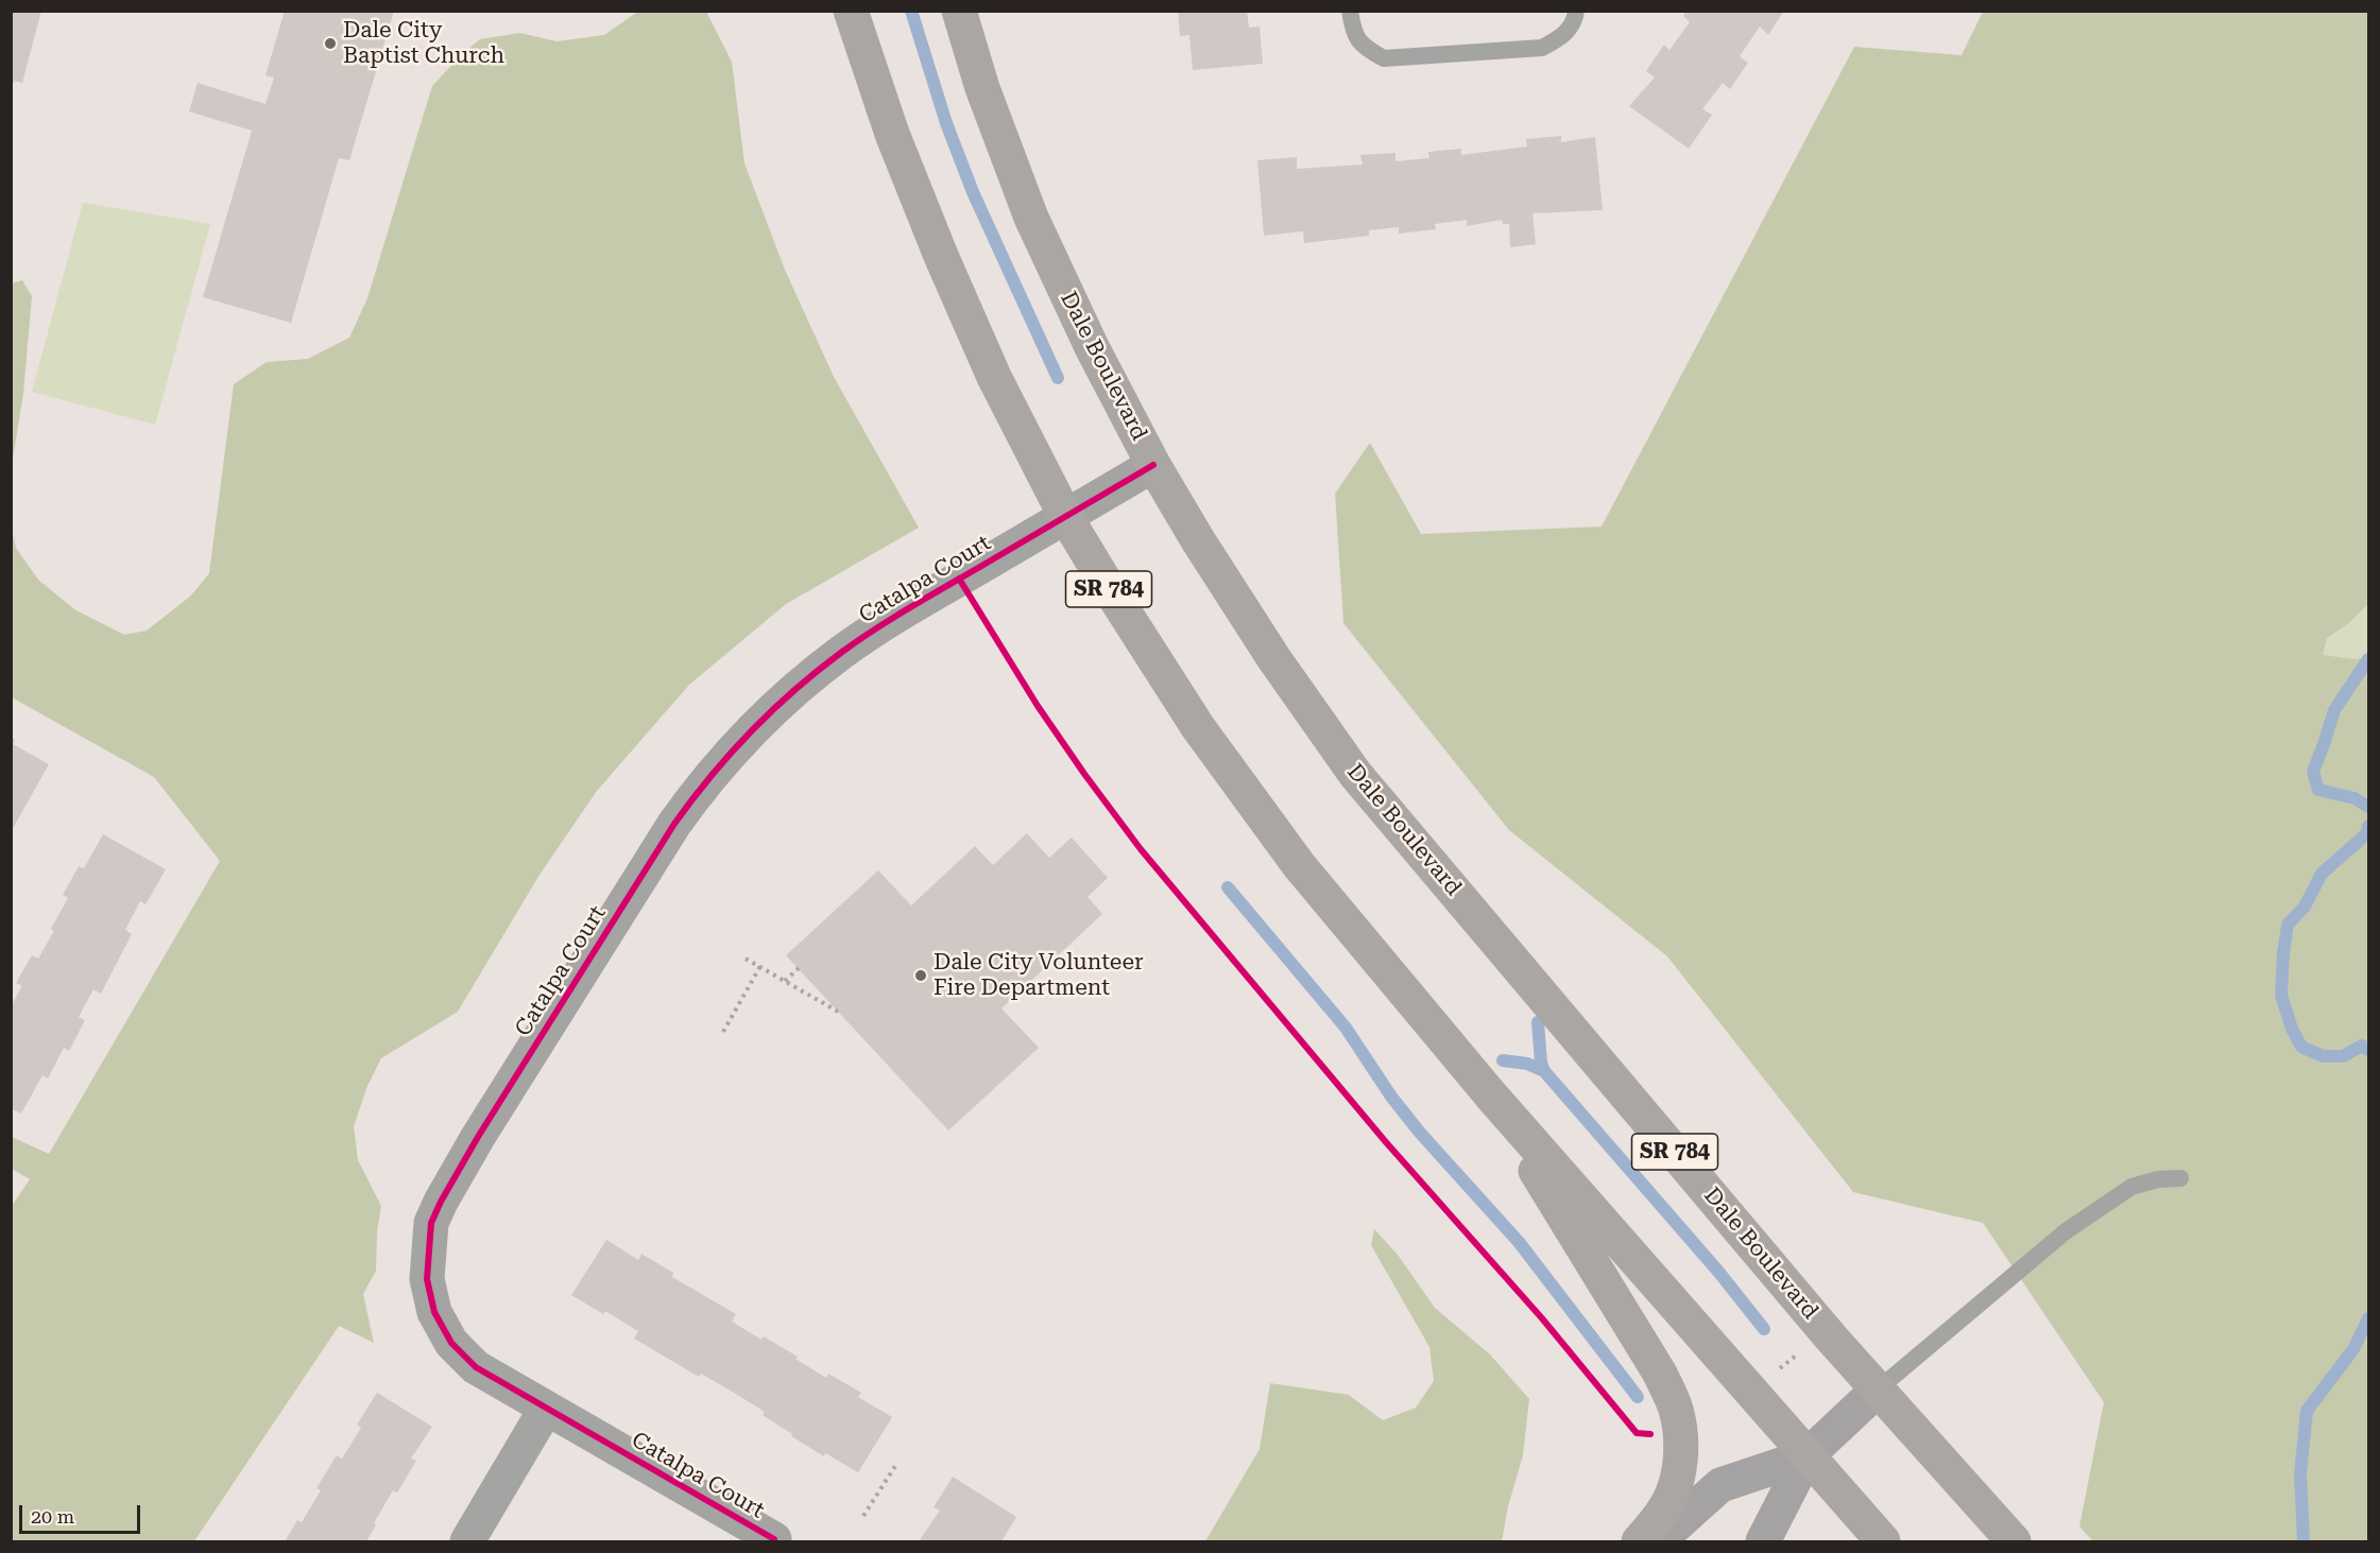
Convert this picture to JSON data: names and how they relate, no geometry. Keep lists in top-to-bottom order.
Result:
{
  "streets": {
    "main road": ["Dale Boulevard", "SR 784"],
    "street": ["Catalpa Court"]
  },
  "crossings": [
    ["Dale Boulevard", "Catalpa Court"],
    ["Catalpa Court", "SR 784"]
  ],
  "places": ["Dale City Baptist Church", "Dale City Volunteer Fire Department"],
  "scale_bar": "20 m"
}
